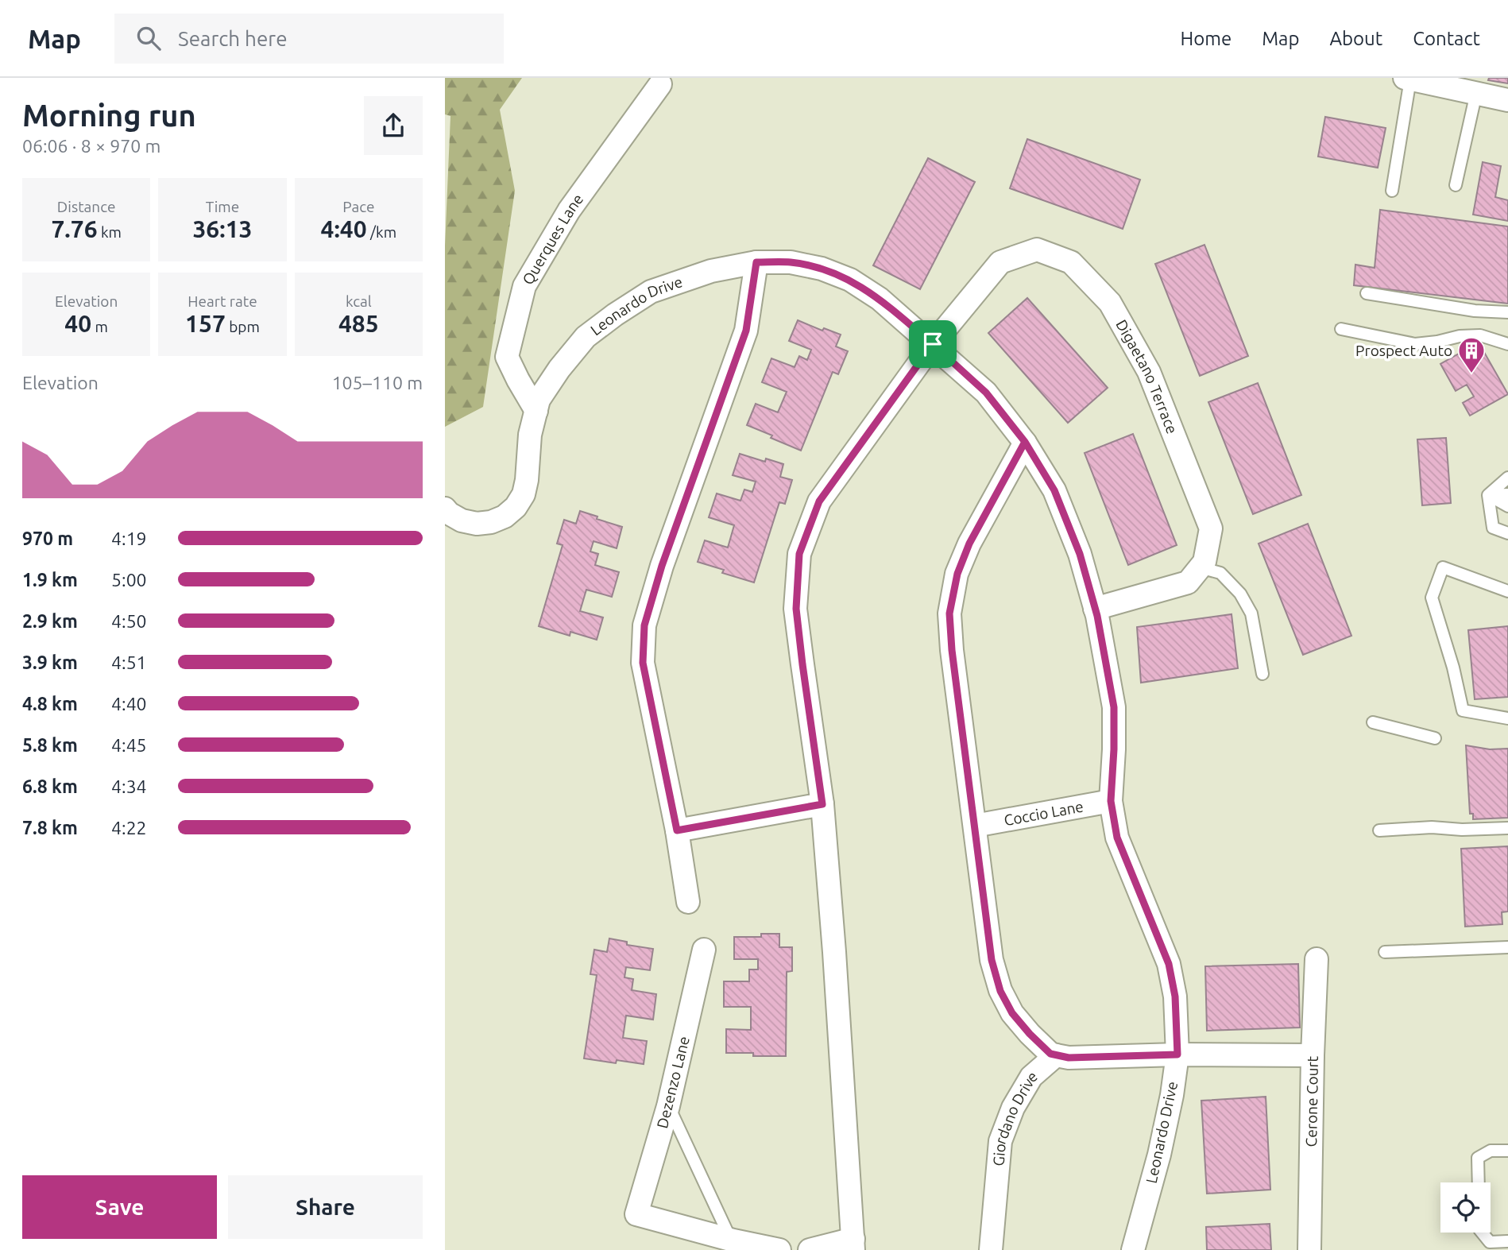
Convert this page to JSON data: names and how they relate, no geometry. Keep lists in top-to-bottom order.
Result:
{
  "streets": {
    "street": [
      "Querques Lane",
      "Leonardo Drive",
      "Digaetano Terrace",
      "Coccio Lane",
      "Dezenzo Lane",
      "Cerone Court",
      "Giordano Drive"
    ]
  },
  "crossings": [
    ["Querques Lane", "Leonardo Drive"],
    ["Leonardo Drive", "Digaetano Terrace"],
    ["Leonardo Drive", "Coccio Lane"],
    ["Leonardo Drive", "Cerone Court"]
  ],
  "places": {
    "building": ["Prospect Auto"]
  },
  "page": {
    "header": "Map",
    "search": "Search here",
    "nav": [
      "Home",
      "Map",
      "About",
      "Contact"
    ],
    "heading": ["Morning run", "06:06 · 8 × 970 m"],
    "stats": [
      ["Distance", "7.76 km"],
      ["Time", "36:13"],
      ["Pace", "4:40 /km"],
      ["Elevation", "40 m"],
      ["Heart rate", "157 bpm"],
      ["kcal", "485"]
    ],
    "chart": ["Elevation", "105–110 m"],
    "list": [
      {
        "name": "970 m",
        "note": "4:19"
      },
      {
        "name": "1.9 km",
        "note": "5:00"
      },
      {
        "name": "2.9 km",
        "note": "4:50"
      },
      {
        "name": "3.9 km",
        "note": "4:51"
      },
      {
        "name": "4.8 km",
        "note": "4:40"
      },
      {
        "name": "5.8 km",
        "note": "4:45"
      },
      {
        "name": "6.8 km",
        "note": "4:34"
      },
      {
        "name": "7.8 km",
        "note": "4:22"
      }
    ],
    "buttons": ["Save", "Share"]
  }
}
